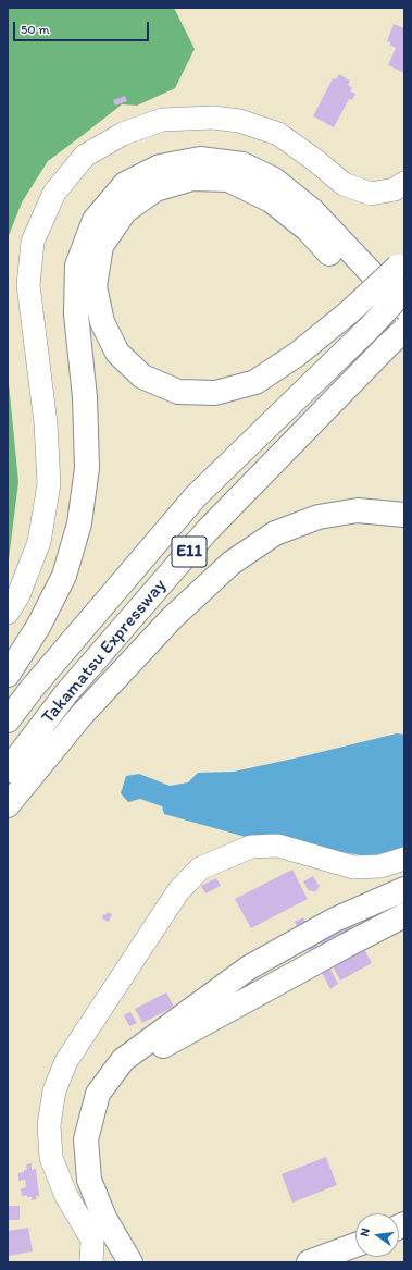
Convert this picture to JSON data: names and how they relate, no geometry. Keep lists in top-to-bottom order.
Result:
{
  "streets": {
    "main road": ["E11", "Takamatsu Expressway"]
  },
  "crossings": [
    ["E11", "Takamatsu Expressway"]
  ],
  "scale_bar": "50 m",
  "north": "left"
}
